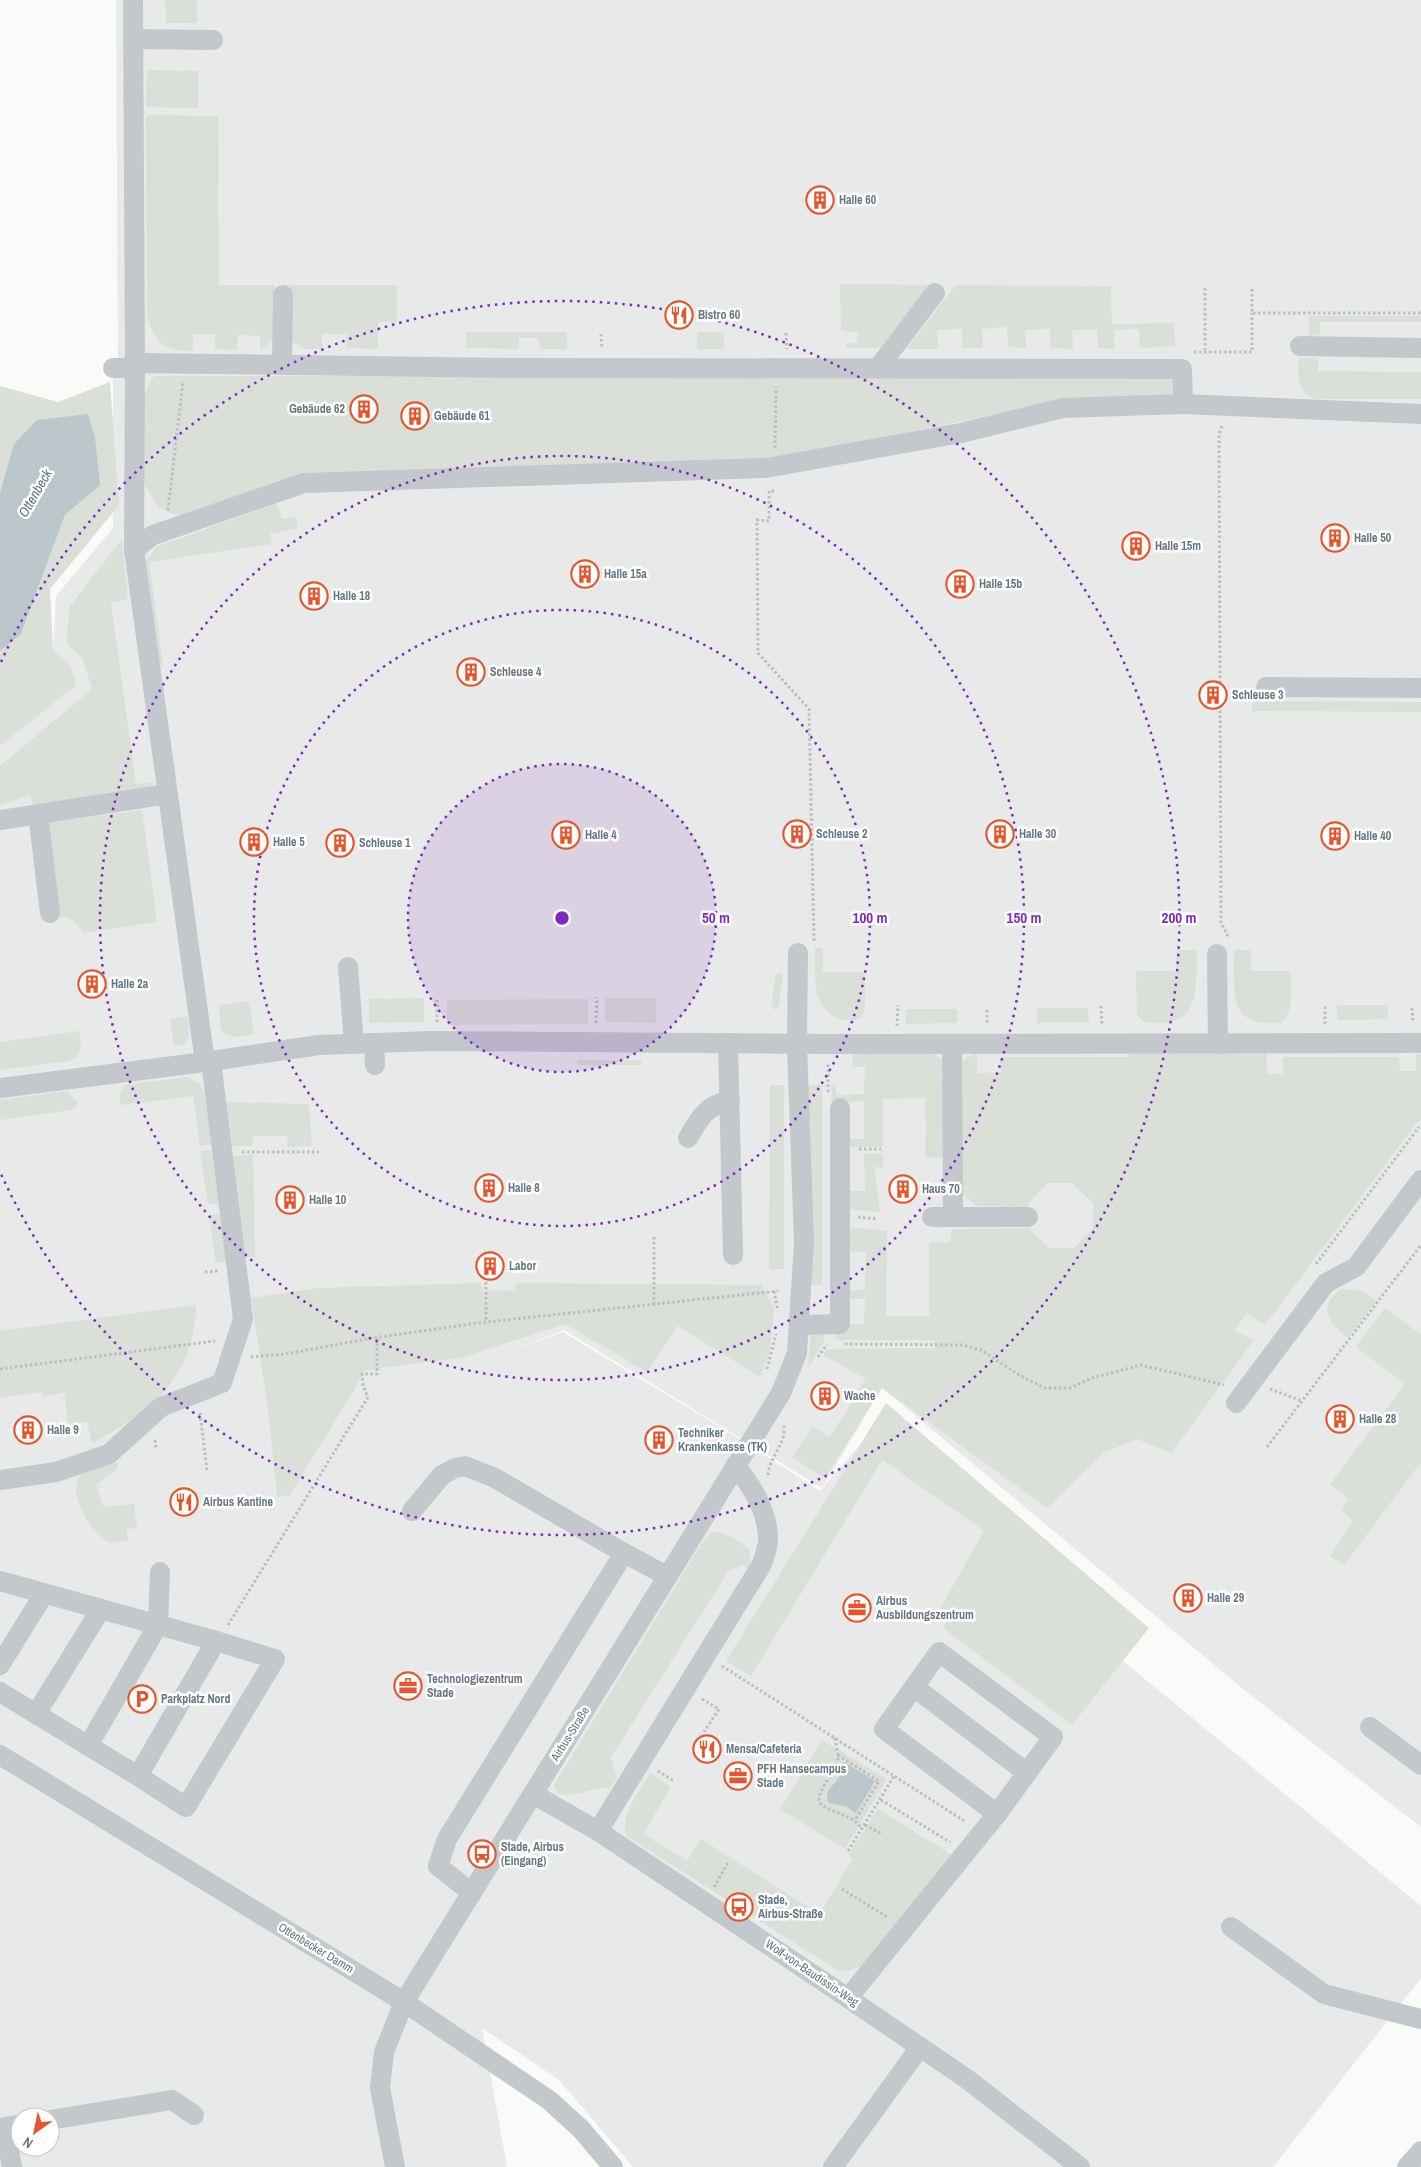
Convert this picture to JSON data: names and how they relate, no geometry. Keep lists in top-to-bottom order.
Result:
{
  "streets": {
    "street": ["Airbus-Straße", "Ottenbecker Damm", "Wolf-von-Baudissin-Weg"]
  },
  "crossings": [
    ["Airbus-Straße", "Ottenbecker Damm"],
    ["Airbus-Straße", "Wolf-von-Baudissin-Weg"]
  ],
  "water": ["Ottenbeck"],
  "places": {
    "building": [
      "Halle 60",
      "Gebäude 62",
      "Gebäude 61",
      "Halle 50",
      "Halle 15m",
      "Halle 15a",
      "Halle 15b",
      "Halle 18",
      "Schleuse 4",
      "Schleuse 3",
      "Schleuse 2",
      "Halle 30",
      "Halle 4",
      "Halle 40",
      "Halle 5",
      "Schleuse 1",
      "Halle 2a",
      "Halle 8",
      "Haus 70",
      "Halle 10",
      "Labor",
      "Wache",
      "Halle 28",
      "Halle 9",
      "Techniker Krankenkasse (TK)",
      "Halle 29"
    ],
    "restaurant": ["Bistro 60", "Airbus Kantine", "Mensa/Cafeteria"],
    "office": ["Airbus Ausbildungszentrum", "Technologiezentrum Stade", "PFH Hansecampus Stade"],
    "parking": ["Parkplatz Nord"],
    "bus stop": ["Stade, Airbus (Eingang)", "Stade, Airbus-Straße"]
  },
  "north": "bottom left",
  "rings": [
    "50 m",
    "100 m",
    "150 m",
    "200 m"
  ]
}
